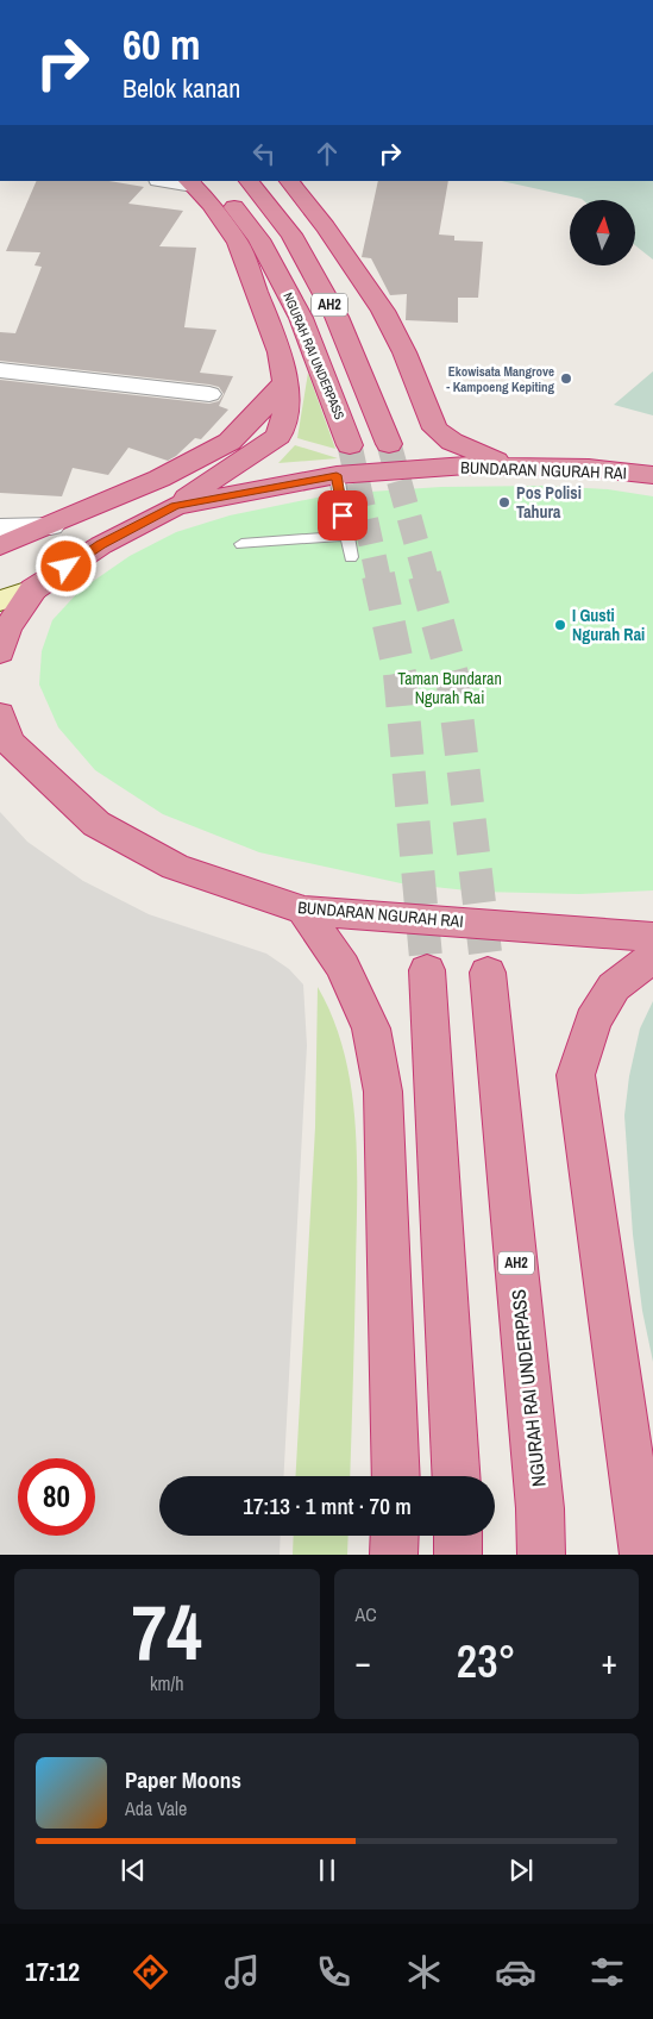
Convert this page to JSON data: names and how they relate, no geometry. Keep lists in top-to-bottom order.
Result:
{
  "streets": {
    "highway": ["AH2", "NGURAH RAI UNDERPASS", "BUNDARAN NGURAH RAI"]
  },
  "parks": ["Taman Bundaran Ngurah Rai"],
  "places": ["Ekowisata Mangrove - Kampoeng Kepiting", "Pos Polisi Tahura", "I Gusti Ngurah Rai"],
  "north": "top",
  "page": {
    "turn": ["60 m", "Belok kanan"],
    "limit": "80",
    "trip": "17:13 · 1 mnt · 70 m",
    "tile": [
      ["74", "km/h"],
      "AC"
    ],
    "heat": ["−", "23°", "+"],
    "song": ["Paper Moons", "Ada Vale"],
    "tabs": "17:12"
  }
}
